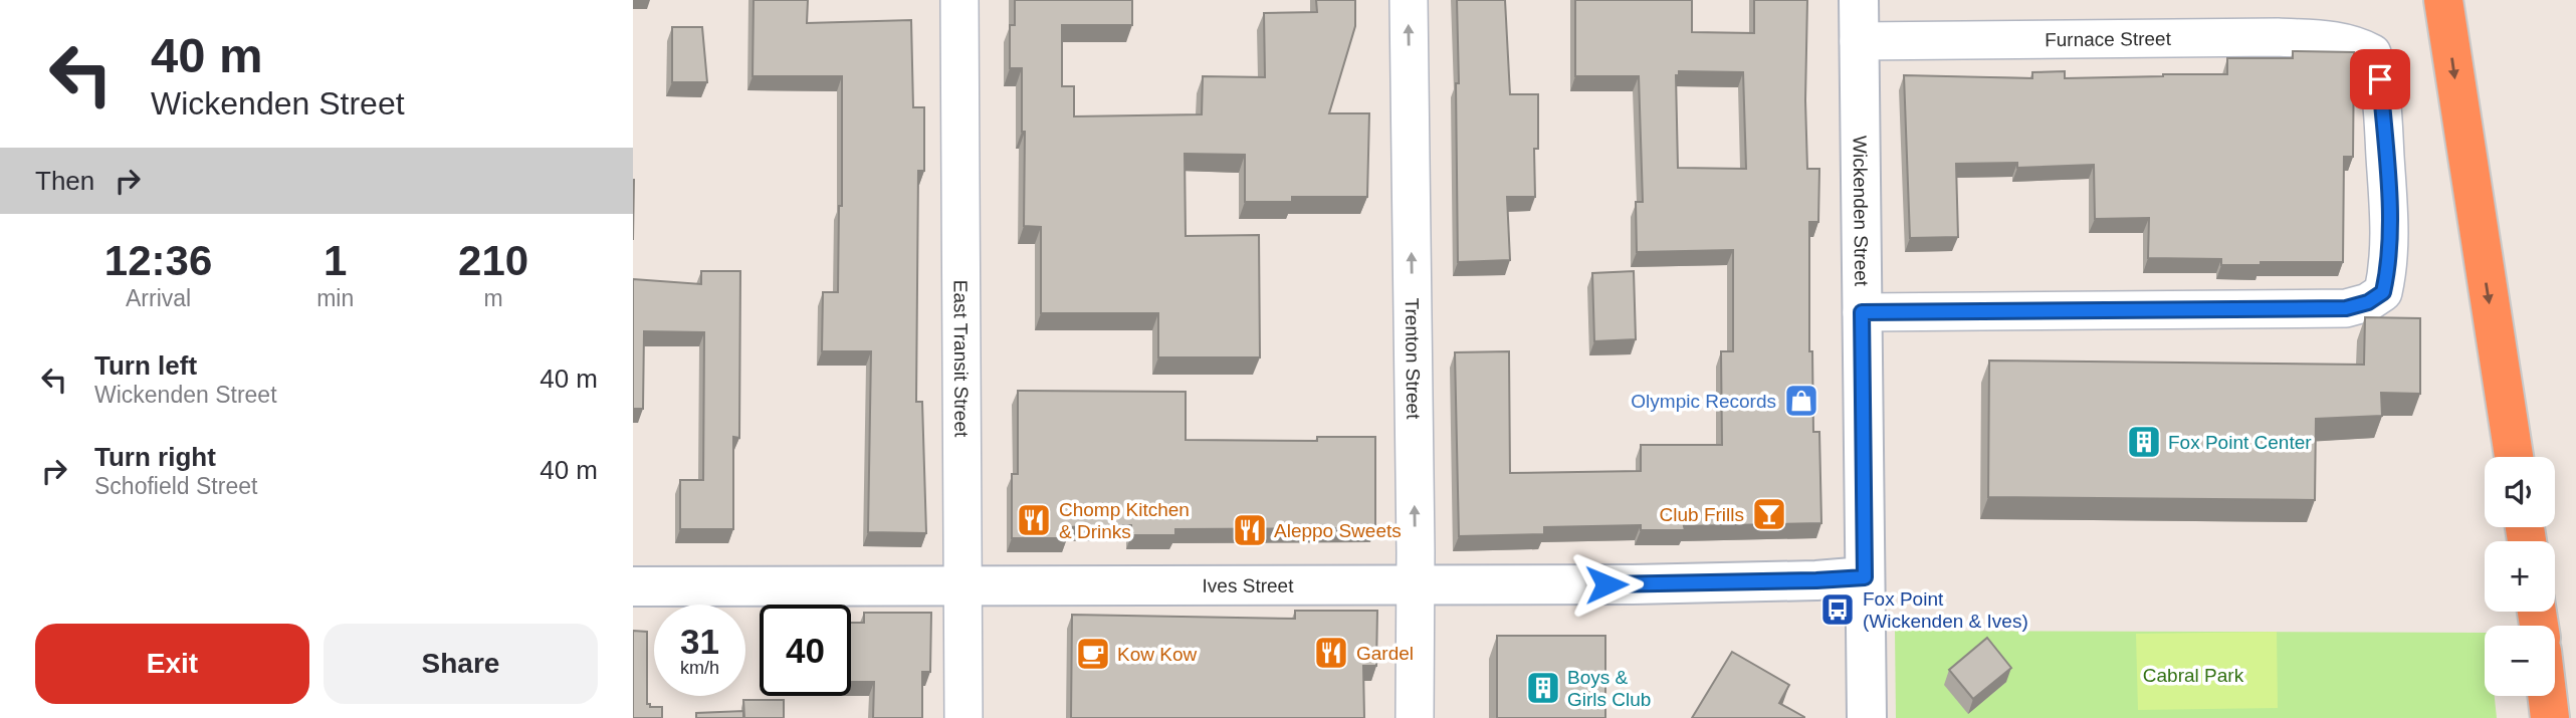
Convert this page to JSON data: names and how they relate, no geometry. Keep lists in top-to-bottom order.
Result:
{
  "streets": {
    "street": [
      "Furnace Street",
      "Wickenden Street",
      "East Transit Street",
      "Trenton Street",
      "Ives Street"
    ]
  },
  "crossings": [
    ["Furnace Street", "Wickenden Street"],
    ["Wickenden Street", "Ives Street"],
    ["East Transit Street", "Ives Street"],
    ["Trenton Street", "Ives Street"]
  ],
  "one_way": ["Trenton Street"],
  "parks": ["Cabral Park"],
  "places": {
    "shop": ["Olympic Records"],
    "building": ["Fox Point Center", "Boys & Girls Club"],
    "bar": ["Club Frills"],
    "restaurant": ["Chomp Kitchen & Drinks", "Aleppo Sweets", "Gardel"],
    "bus stop": ["Fox Point (Wickenden & Ives)"],
    "cafe": ["Kow Kow"]
  },
  "page": {
    "turn": ["40 m", "Wickenden Street"],
    "then": "Then",
    "eta": [
      "12:36",
      "Arrival",
      "1",
      "min",
      "210",
      "m"
    ],
    "list": [
      {
        "name": "Turn left",
        "note": "Wickenden Street",
        "value": "40 m"
      },
      {
        "name": "Turn right",
        "note": "Schofield Street",
        "value": "40 m"
      }
    ],
    "map_buttons": ["+", "−"],
    "speed": "31 km/h",
    "limit": "40",
    "buttons": ["Exit", "Share"]
  }
}
